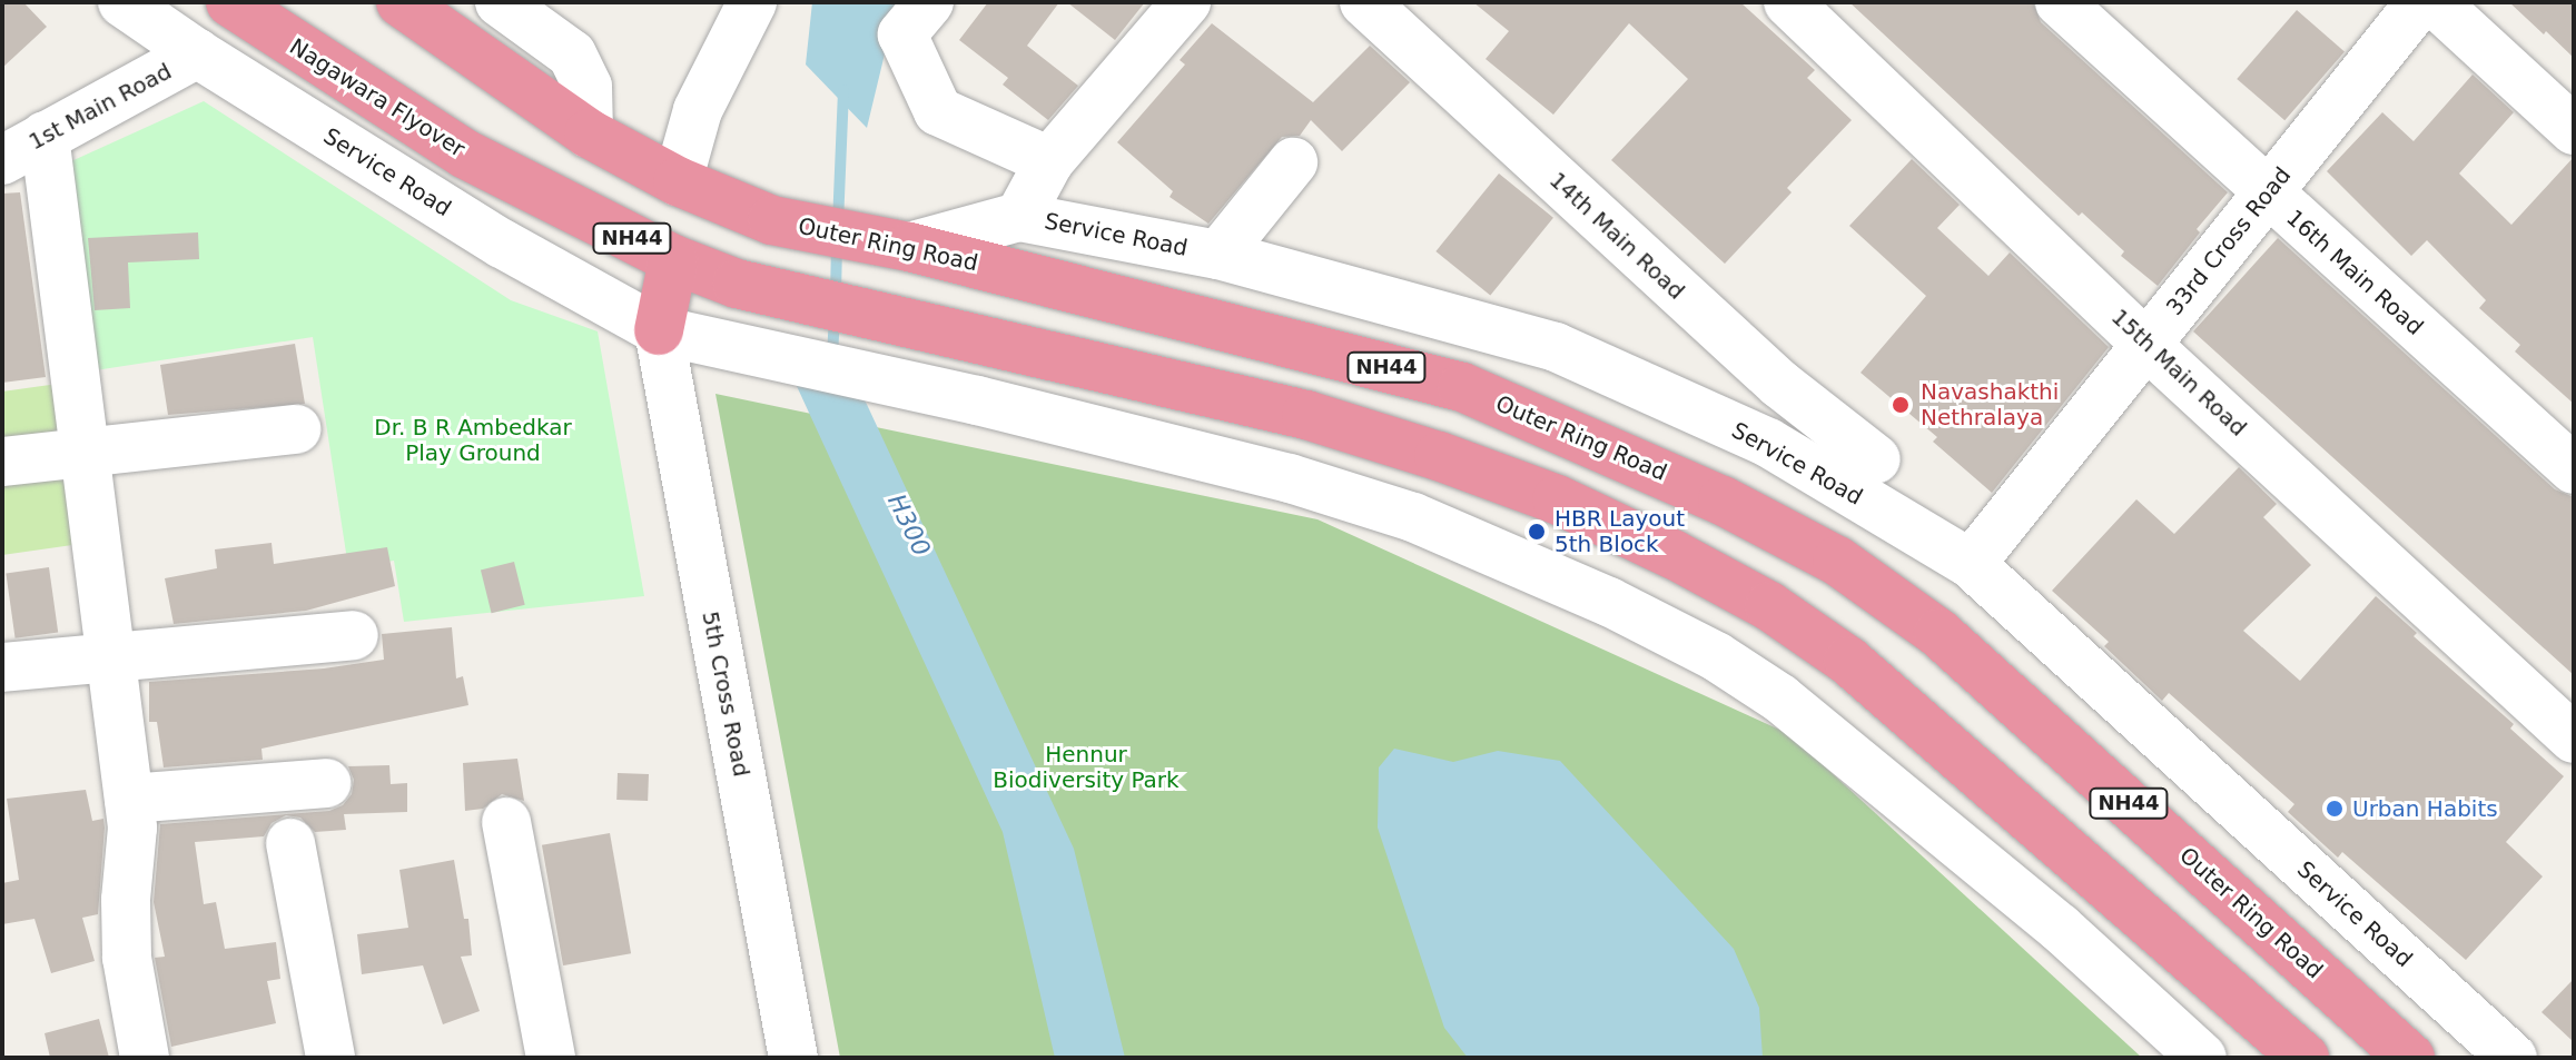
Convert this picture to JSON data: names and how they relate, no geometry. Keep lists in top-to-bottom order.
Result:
{
  "streets": {
    "highway": ["Nagawara Flyover", "NH44", "Outer Ring Road"],
    "street": [
      "1st Main Road",
      "Service Road",
      "14th Main Road",
      "33rd Cross Road",
      "16th Main Road",
      "15th Main Road",
      "5th Cross Road"
    ]
  },
  "crossings": [
    ["Nagawara Flyover", "NH44"],
    ["1st Main Road", "Service Road"],
    ["Service Road", "33rd Cross Road"],
    ["Service Road", "Outer Ring Road"],
    ["Service Road", "5th Cross Road"],
    ["NH44", "Outer Ring Road"],
    ["33rd Cross Road", "16th Main Road"],
    ["33rd Cross Road", "15th Main Road"]
  ],
  "water": ["H300"],
  "parks": ["Dr. B R Ambedkar Play Ground", "Hennur Biodiversity Park"],
  "places": ["Navashakthi Nethralaya", "HBR Layout 5th Block", "Urban Habits"]
}
